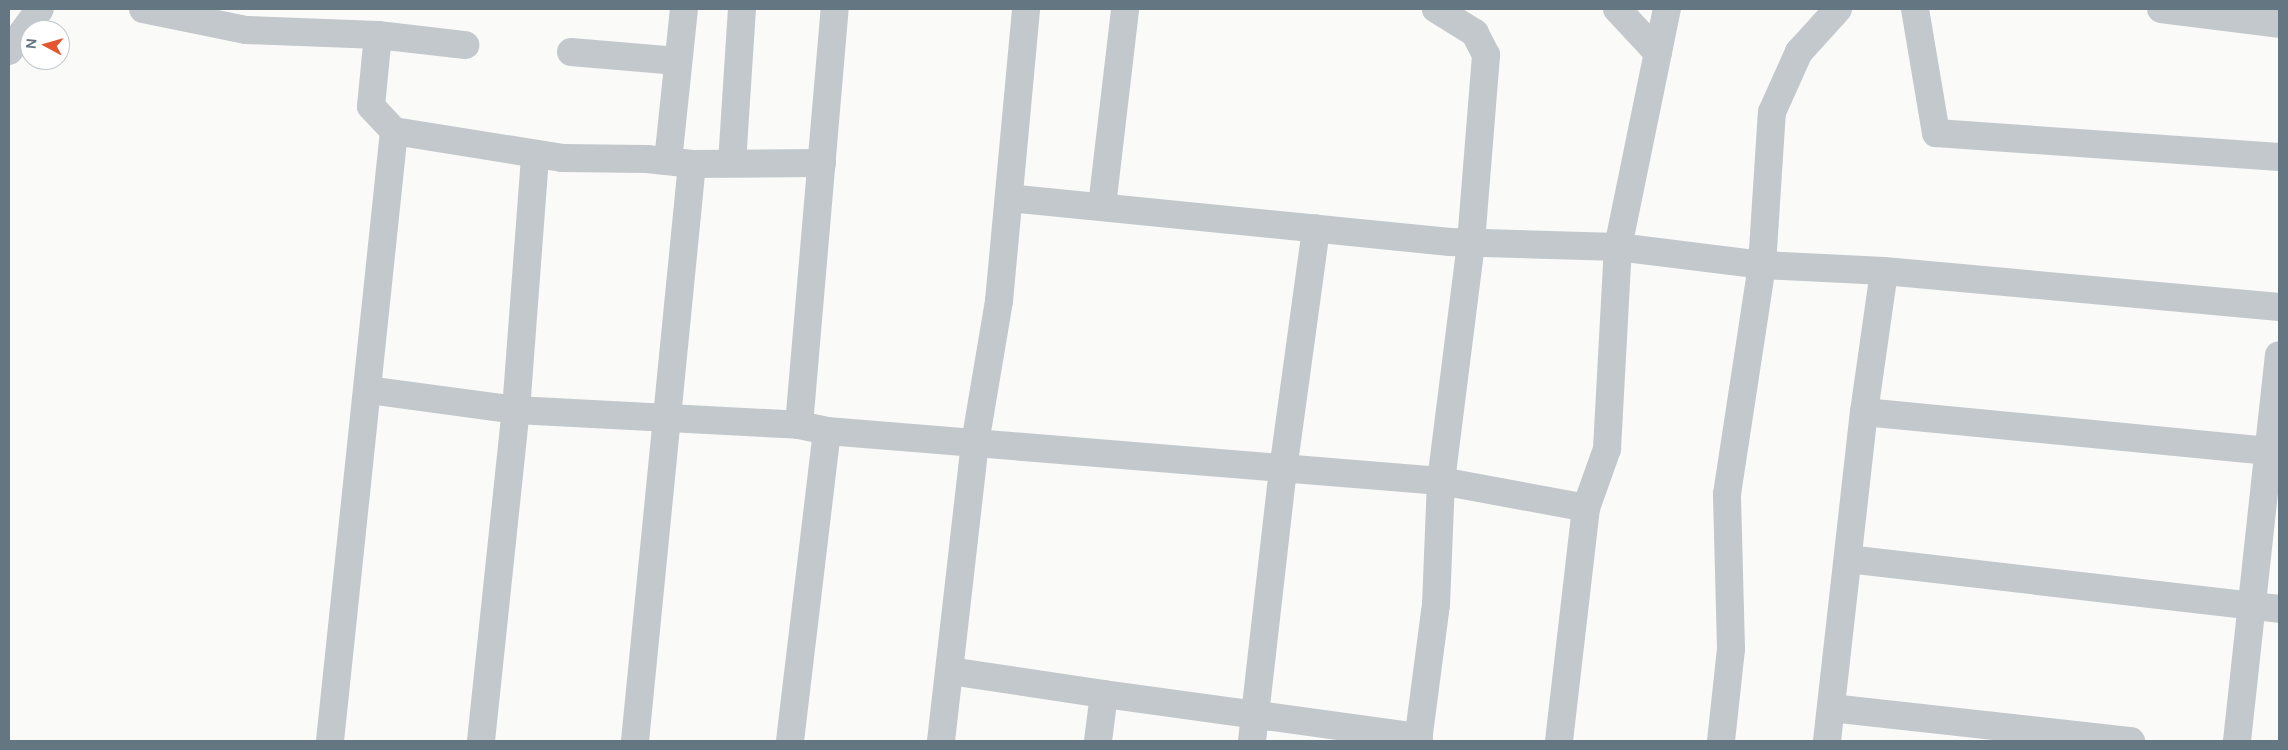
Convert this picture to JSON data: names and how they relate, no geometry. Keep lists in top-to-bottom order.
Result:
{
  "north": "left"
}
